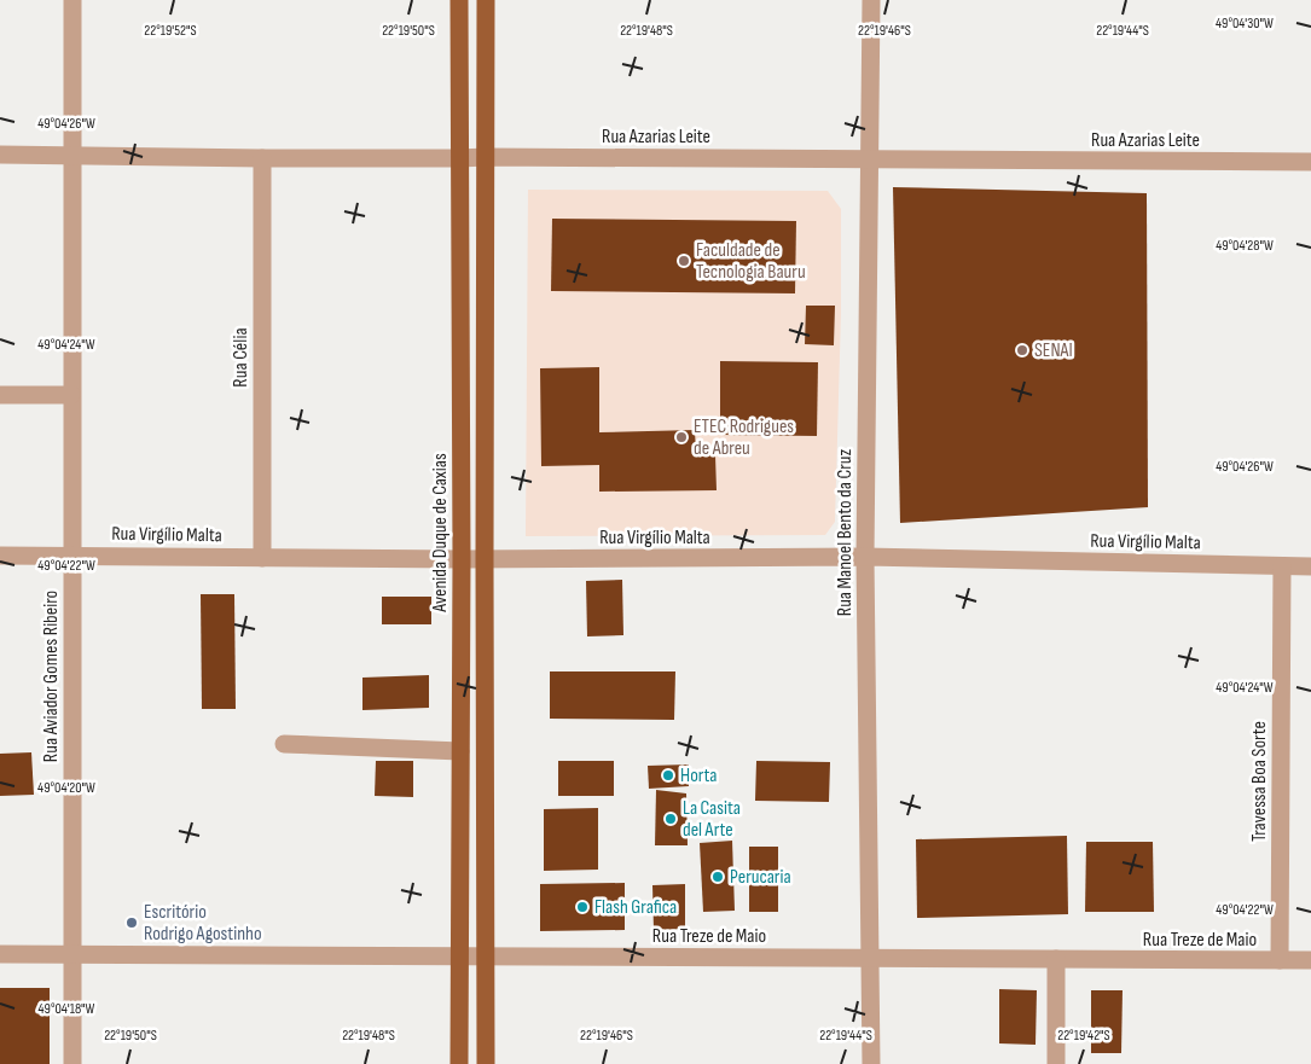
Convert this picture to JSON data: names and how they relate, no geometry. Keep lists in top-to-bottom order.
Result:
{
  "streets": {
    "main road": ["Avenida Duque de Caxias"],
    "street": [
      "Rua Azarias Leite",
      "Rua Célia",
      "Rua Manoel Bento da Cruz",
      "Rua Virgílio Malta",
      "Rua Aviador Gomes Ribeiro",
      "Travessa Boa Sorte",
      "Rua Treze de Maio"
    ]
  },
  "crossings": [
    ["Rua Azarias Leite", "Rua Célia"],
    ["Rua Azarias Leite", "Avenida Duque de Caxias"],
    ["Rua Azarias Leite", "Rua Manoel Bento da Cruz"],
    ["Rua Azarias Leite", "Rua Aviador Gomes Ribeiro"],
    ["Rua Célia", "Rua Virgílio Malta"],
    ["Avenida Duque de Caxias", "Rua Virgílio Malta"],
    ["Avenida Duque de Caxias", "Rua Treze de Maio"],
    ["Rua Manoel Bento da Cruz", "Rua Virgílio Malta"],
    ["Rua Manoel Bento da Cruz", "Rua Treze de Maio"],
    ["Rua Virgílio Malta", "Rua Aviador Gomes Ribeiro"],
    ["Rua Virgílio Malta", "Travessa Boa Sorte"],
    ["Rua Aviador Gomes Ribeiro", "Rua Treze de Maio"],
    ["Travessa Boa Sorte", "Rua Treze de Maio"]
  ],
  "places": [
    "Faculdade de Tecnologia Bauru",
    "SENAI",
    "ETEC Rodrigues de Abreu",
    "Horta",
    "La Casita del Arte",
    "Perucaria",
    "Flash Grafica",
    "Escritório Rodrigo Agostinho"
  ],
  "coordinates": [
    "49°04'30\"W",
    "22°19'52\"S",
    "22°19'50\"S",
    "22°19'48\"S",
    "22°19'46\"S",
    "22°19'44\"S",
    "49°04'26\"W",
    "49°04'28\"W",
    "49°04'24\"W",
    "49°04'22\"W",
    "49°04'20\"W",
    "49°04'18\"W",
    "22°19'42\"S"
  ]
}
